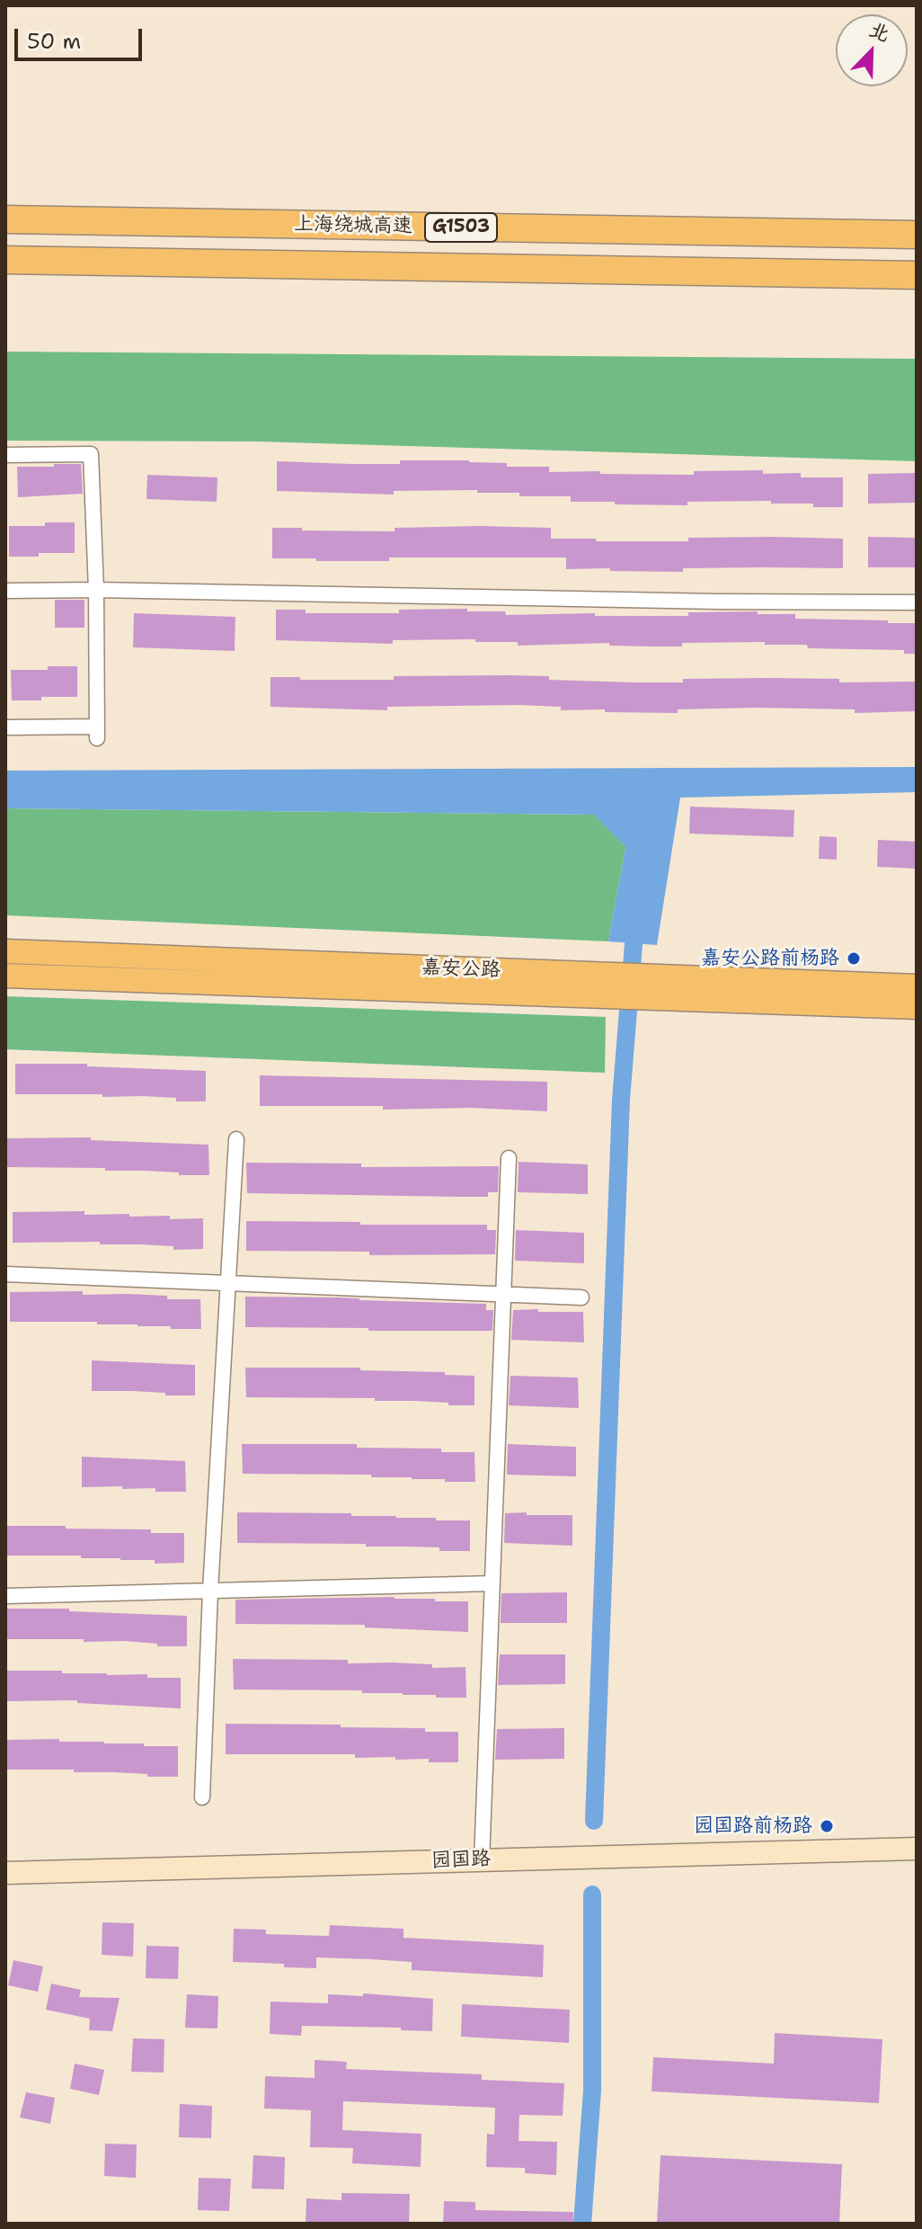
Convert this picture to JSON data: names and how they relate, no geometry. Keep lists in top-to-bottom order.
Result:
{
  "streets": {
    "highway": ["上海绕城高速", "G1503"],
    "main road": ["嘉安公路"],
    "street": ["园国路"]
  },
  "places": ["嘉安公路前杨路", "园国路前杨路"],
  "scale_bar": "50 m",
  "north": "top right"
}
